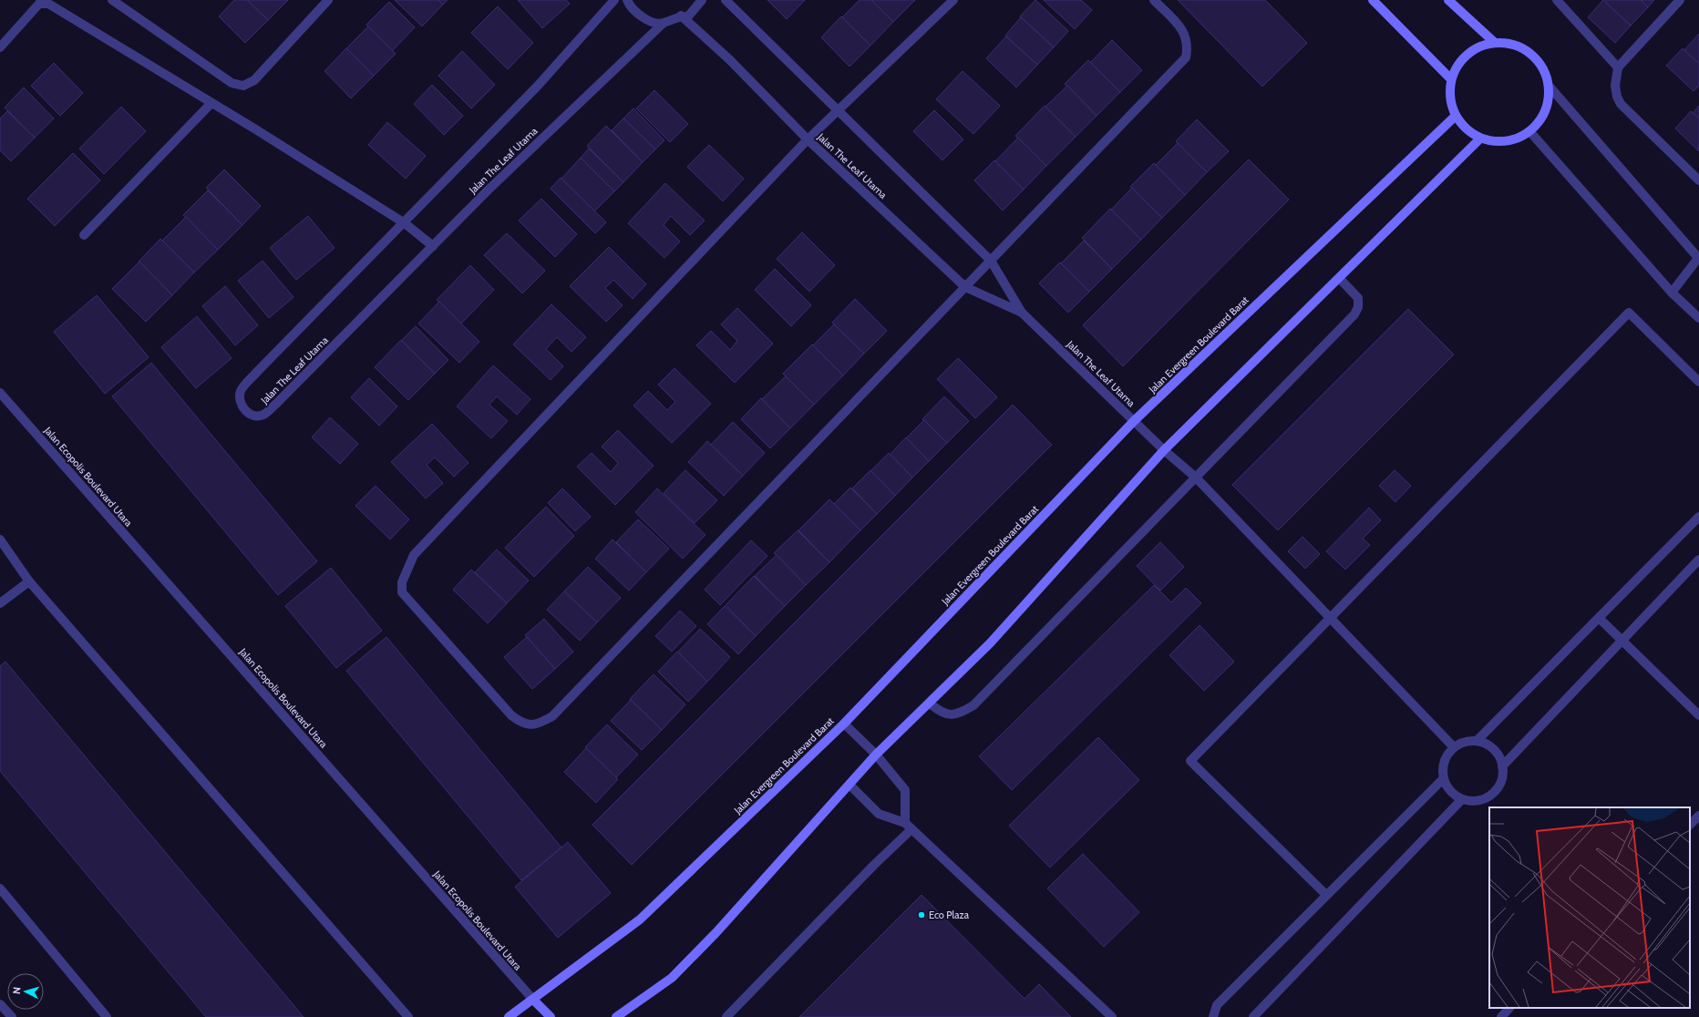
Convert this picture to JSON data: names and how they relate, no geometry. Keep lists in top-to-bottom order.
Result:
{
  "streets": {
    "street": ["Jalan The Leaf Utama", "Jalan Evergreen Boulevard Barat", "Jalan Ecopolis Boulevard Utara"]
  },
  "crossings": [
    ["Jalan The Leaf Utama", "Jalan Evergreen Boulevard Barat"],
    ["Jalan Evergreen Boulevard Barat", "Jalan Ecopolis Boulevard Utara"]
  ],
  "places": ["Eco Plaza"],
  "north": "left"
}
